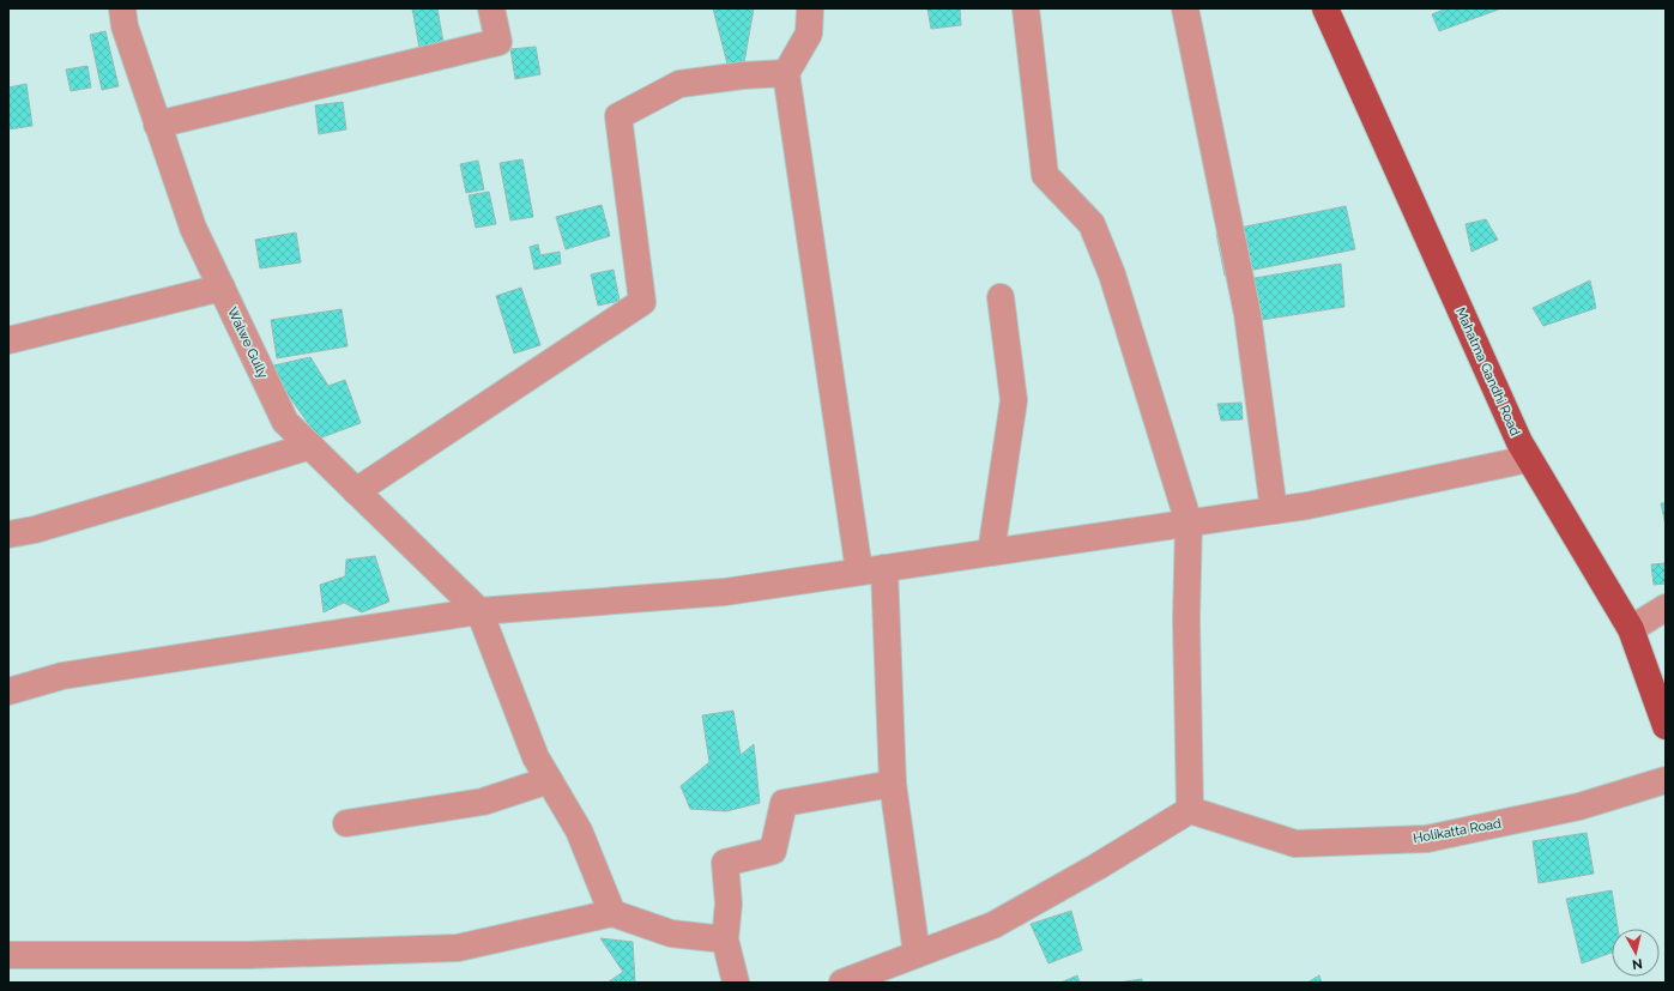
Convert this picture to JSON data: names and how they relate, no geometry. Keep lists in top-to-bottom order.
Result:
{
  "streets": {
    "main road": ["Mahatma Gandhi Road"],
    "street": ["Walwe Gully", "Holikatta Road"]
  },
  "north": "bottom"
}
